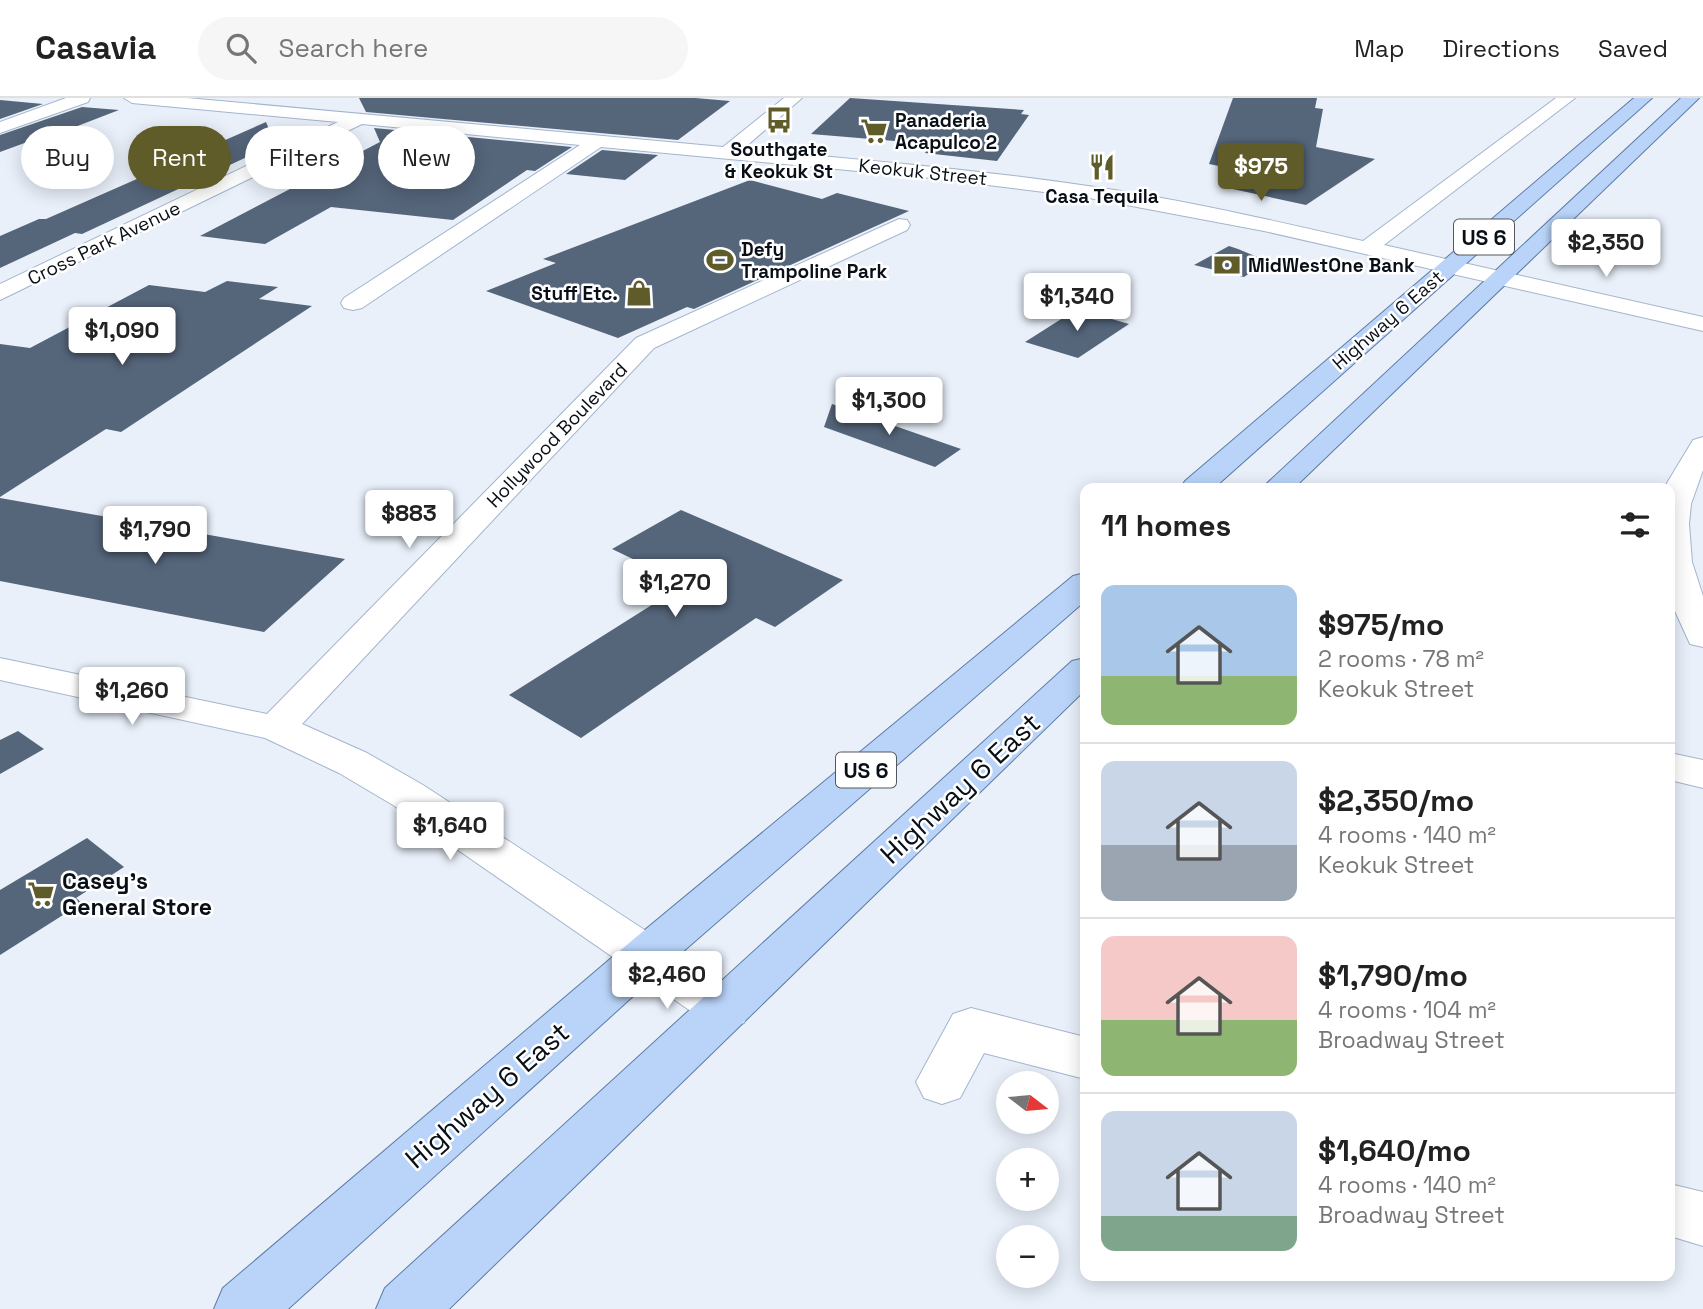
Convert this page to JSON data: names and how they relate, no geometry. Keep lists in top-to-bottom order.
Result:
{
  "streets": {
    "main road": ["US 6", "Highway 6 East"],
    "street": ["Keokuk Street", "Cross Park Avenue", "Hollywood Boulevard"]
  },
  "crossings": [
    ["Keokuk Street", "Cross Park Avenue"],
    ["Keokuk Street", "Highway 6 East"]
  ],
  "places": {
    "bus stop": ["Southgate & Keokuk St"],
    "supermarket": ["Panaderia Acapulco 2", "Casey's General Store"],
    "restaurant": ["Casa Tequila"],
    "sports": ["Defy Trampoline Park"],
    "bank": ["MidWestOne Bank"],
    "shop": ["Stuff Etc."]
  },
  "north": "right",
  "page": {
    "header": "Casavia",
    "search": "Search here",
    "nav": ["Map", "Directions", "Saved"],
    "chip": [
      "Buy",
      "Rent",
      "Filters",
      "New"
    ],
    "price": [
      "$975",
      "$2,350",
      "$1,340",
      "$1,090",
      "$1,300",
      "$883",
      "$1,790",
      "$1,270",
      "$1,260",
      "$1,640",
      "$2,460"
    ],
    "heading": "11 homes",
    "list": [
      {
        "name": "$975/mo",
        "note": "2 rooms · 78 m² · Keokuk Street"
      },
      {
        "name": "$2,350/mo",
        "note": "4 rooms · 140 m² · Keokuk Street"
      },
      {
        "name": "$1,790/mo",
        "note": "4 rooms · 104 m² · Broadway Street"
      },
      {
        "name": "$1,640/mo",
        "note": "4 rooms · 140 m² · Broadway Street"
      }
    ],
    "map_buttons": ["+", "−"]
  }
}
